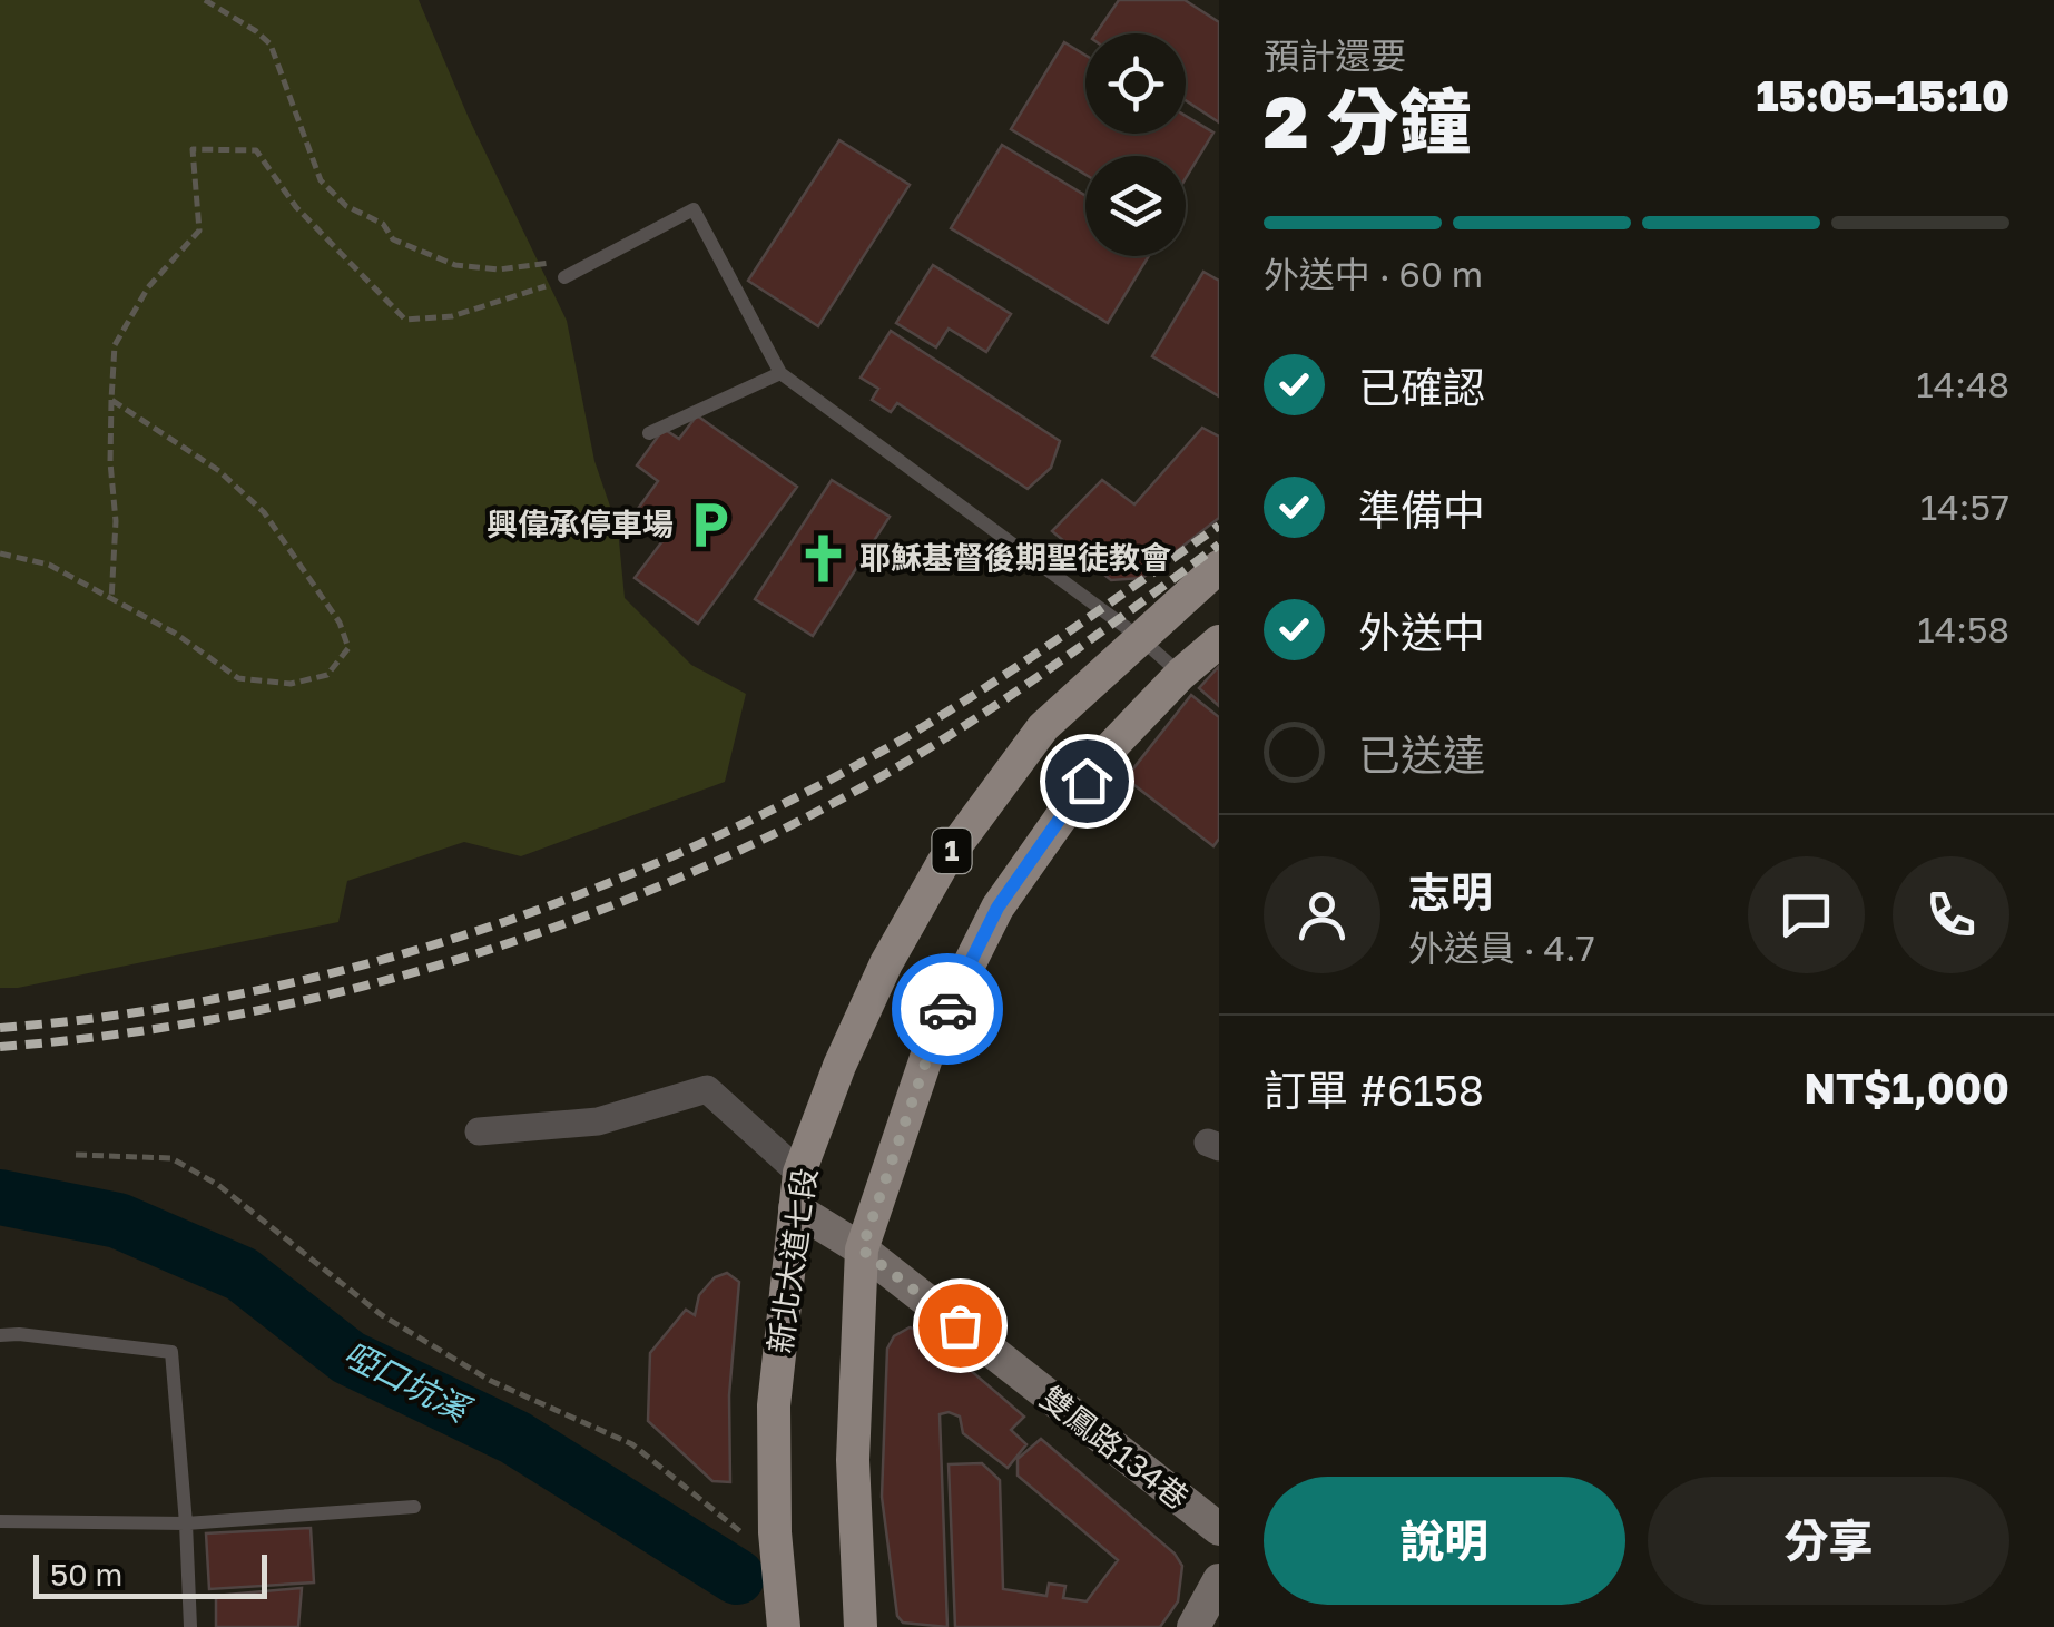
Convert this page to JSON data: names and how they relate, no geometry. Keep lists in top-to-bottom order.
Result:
{
  "streets": {
    "main road": ["1", "新北大道七段"],
    "street": ["雙鳳路134巷"]
  },
  "crossings": [
    ["1", "雙鳳路134巷"],
    ["新北大道七段", "雙鳳路134巷"]
  ],
  "water": ["啞口坑溪"],
  "places": {
    "parking": ["興偉承停車場"],
    "church": ["耶穌基督後期聖徒教會"]
  },
  "scale_bar": "50 m",
  "page": {
    "heading": ["2 分鐘", "預計還要", "15:05–15:10"],
    "panel": [
      "志明",
      "外送員 · 4.7",
      "訂單 #6158",
      "NT$1,000"
    ],
    "bar": "外送中 · 60 m",
    "list": [
      ["已確認", "14:48"],
      ["準備中", "14:57"],
      ["外送中", "14:58"],
      "已送達"
    ],
    "buttons": ["說明", "分享"],
    "scale": "50 m"
  }
}
